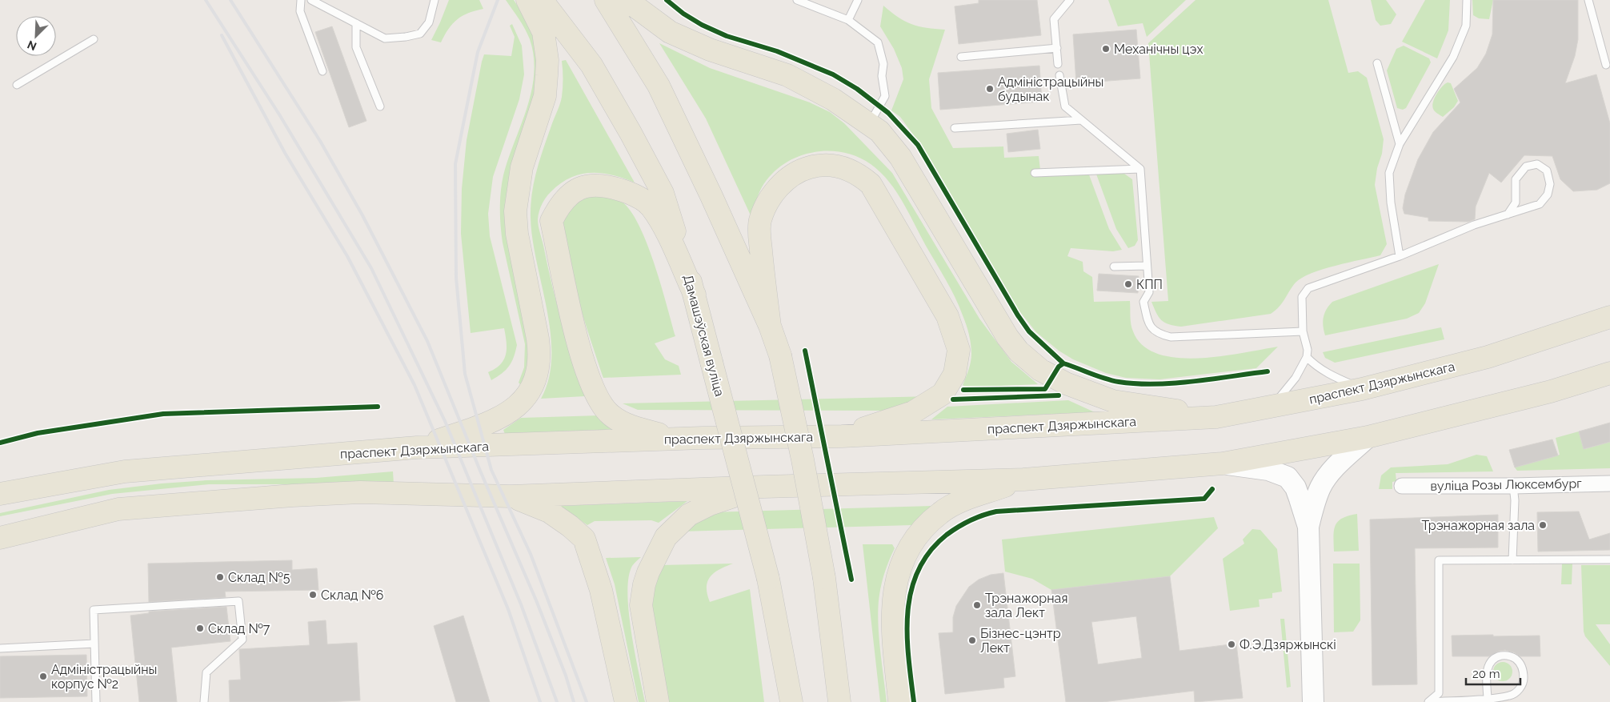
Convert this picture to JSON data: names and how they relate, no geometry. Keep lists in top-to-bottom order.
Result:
{
  "streets": {
    "main road": ["Дамашэўская вуліца", "праспект Дзяржынскага"],
    "street": ["вуліца Розы Люксембург"]
  },
  "places": [
    "Механічны цэх",
    "Адміністрацыйны будынак",
    "КПП",
    "Трэнажорная зала",
    "Склад №5",
    "Склад №6",
    "Трэнажорная зала Лект",
    "Склад №7",
    "Бізнес-цэнтр Лект",
    "Ф.Э.Дзяржынскі",
    "Адміністрацыйны корпус №2"
  ],
  "scale_bar": "20 m",
  "north": "bottom left"
}
